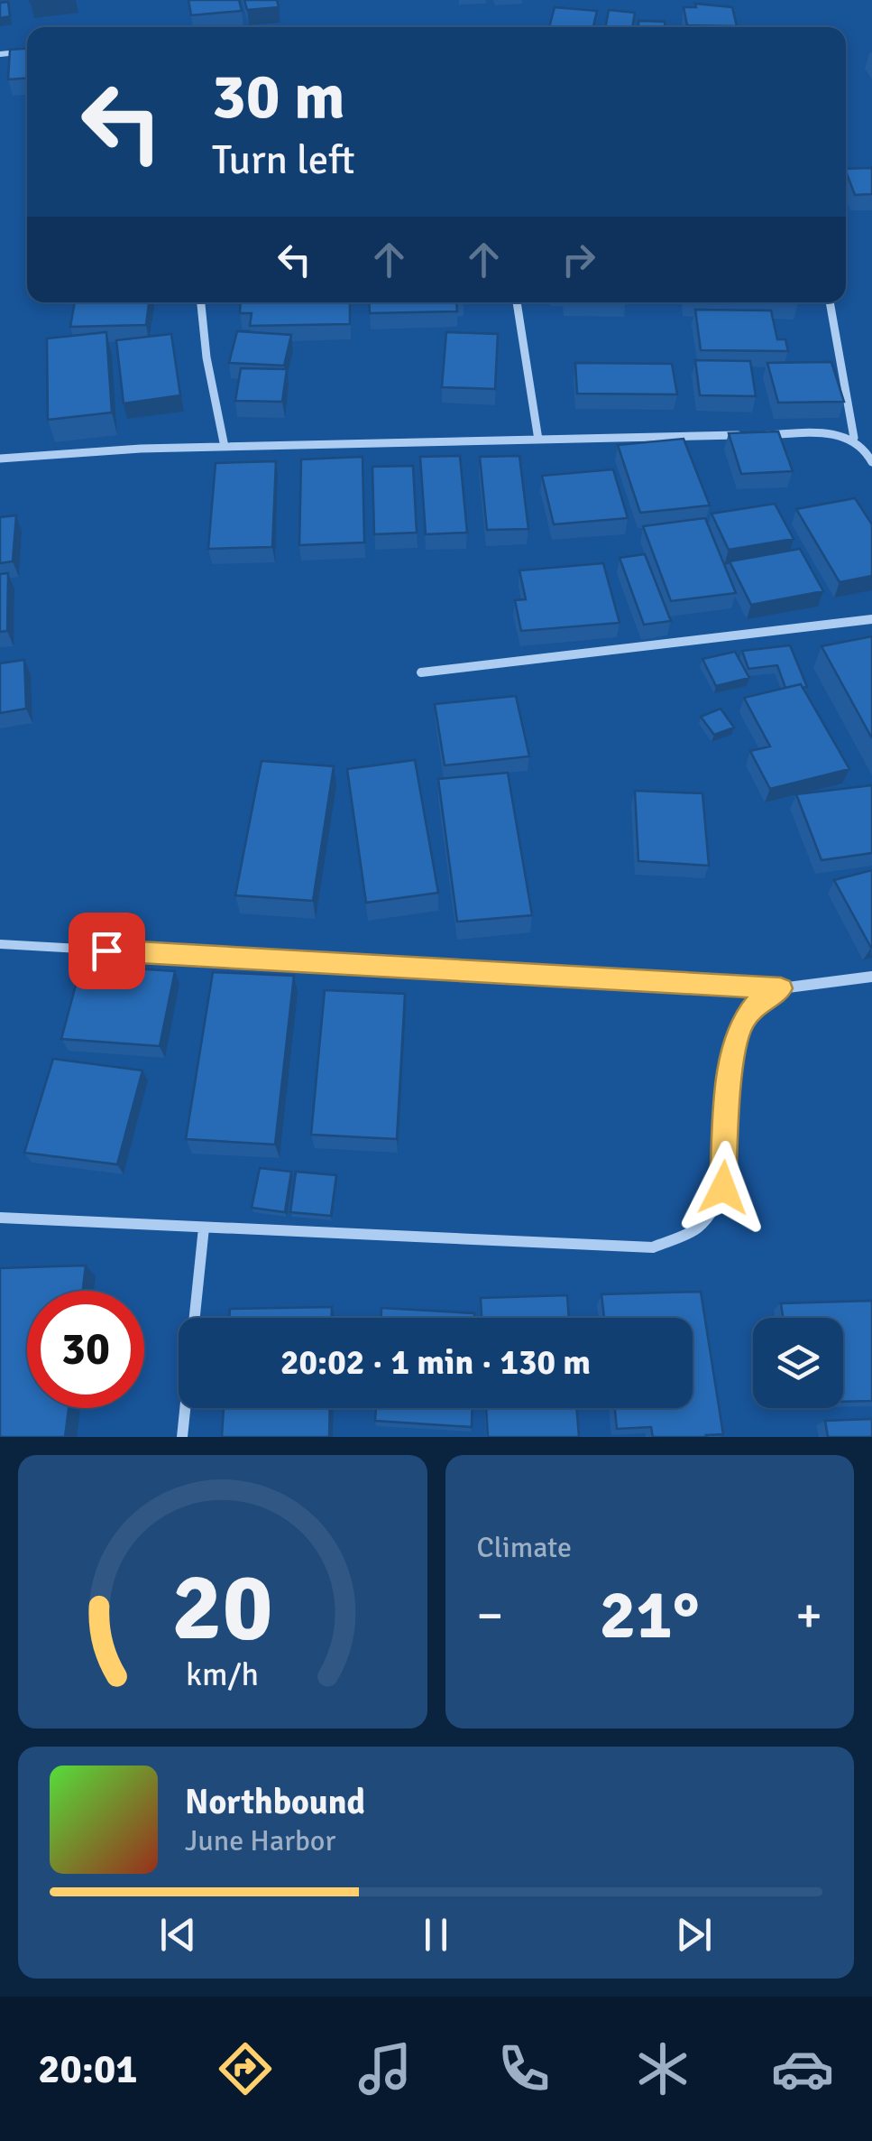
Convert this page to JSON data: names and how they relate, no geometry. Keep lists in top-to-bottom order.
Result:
{
  "page": {
    "turn": ["30 m", "Turn left"],
    "limit": "30",
    "trip": "20:02 · 1 min · 130 m",
    "tile": "Climate",
    "heat": ["−", "21°", "+"],
    "song": ["Northbound", "June Harbor"],
    "tabs": "20:01",
    "gauge": ["20", "km/h"]
  }
}
